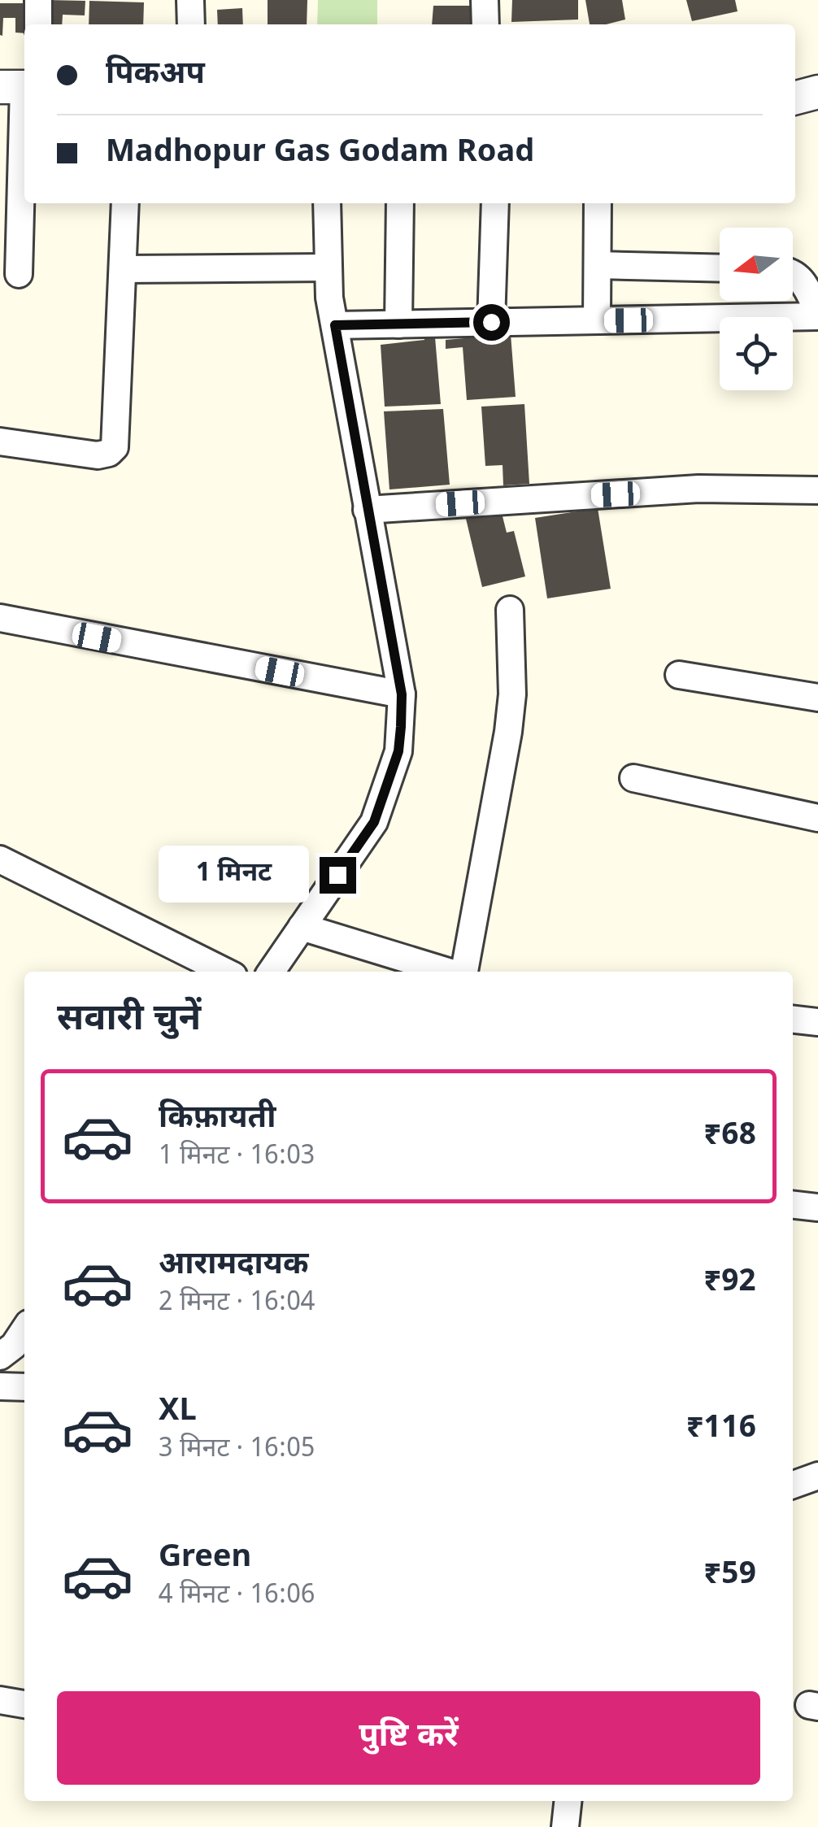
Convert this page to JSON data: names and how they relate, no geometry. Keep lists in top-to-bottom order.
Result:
{
  "north": "left",
  "page": {
    "banner": ["पिकअप", "Madhopur Gas Godam Road"],
    "bubble": "1 मिनट",
    "heading": "सवारी चुनें",
    "list": [
      {
        "name": "किफ़ायती",
        "note": "1 मिनट · 16:03",
        "value": "₹68"
      },
      {
        "name": "आरामदायक",
        "note": "2 मिनट · 16:04",
        "value": "₹92"
      },
      {
        "name": "XL",
        "note": "3 मिनट · 16:05",
        "value": "₹116"
      },
      {
        "name": "Green",
        "note": "4 मिनट · 16:06",
        "value": "₹59"
      }
    ],
    "buttons": "पुष्टि करें"
  }
}
